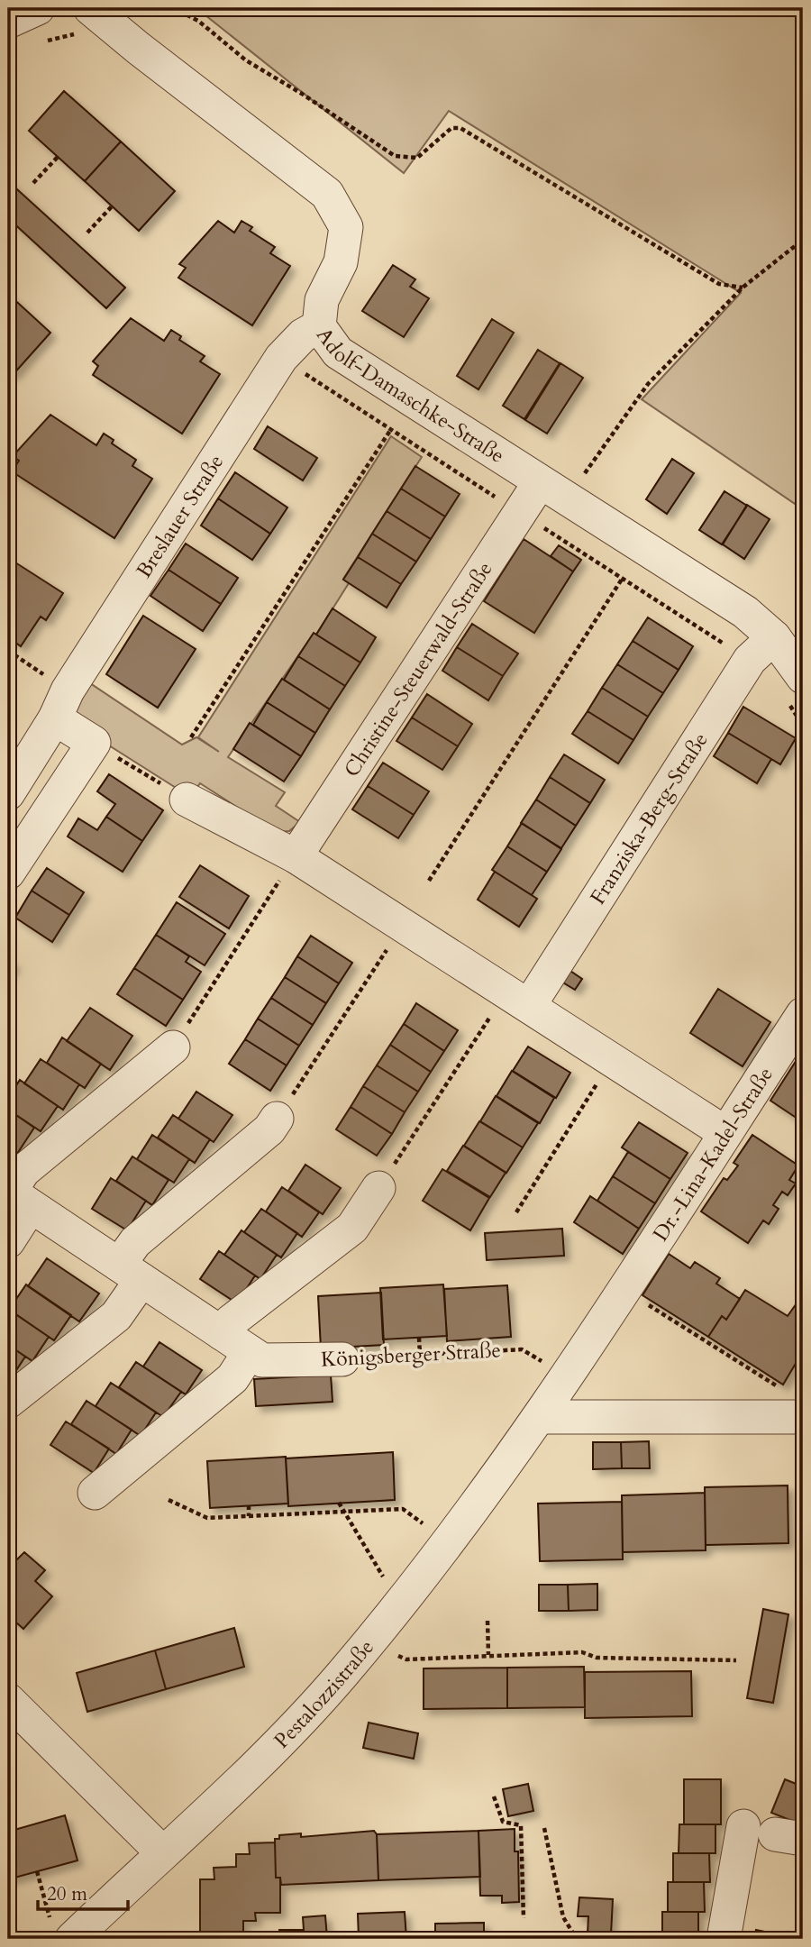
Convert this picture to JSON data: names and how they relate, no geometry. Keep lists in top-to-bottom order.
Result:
{
  "streets": {
    "street": [
      "Adolf-Damaschke-Straße",
      "Breslauer Straße",
      "Christine-Steuerwald-Straße",
      "Franziska-Berg-Straße",
      "Dr.-Lina-Kadel-Straße",
      "Königsberger Straße",
      "Pestalozzistraße"
    ]
  },
  "crossings": [
    ["Adolf-Damaschke-Straße", "Breslauer Straße"],
    ["Adolf-Damaschke-Straße", "Christine-Steuerwald-Straße"],
    ["Adolf-Damaschke-Straße", "Franziska-Berg-Straße"],
    ["Dr.-Lina-Kadel-Straße", "Pestalozzistraße"],
    ["Königsberger Straße", "Pestalozzistraße"]
  ],
  "scale_bar": "20 m"
}
